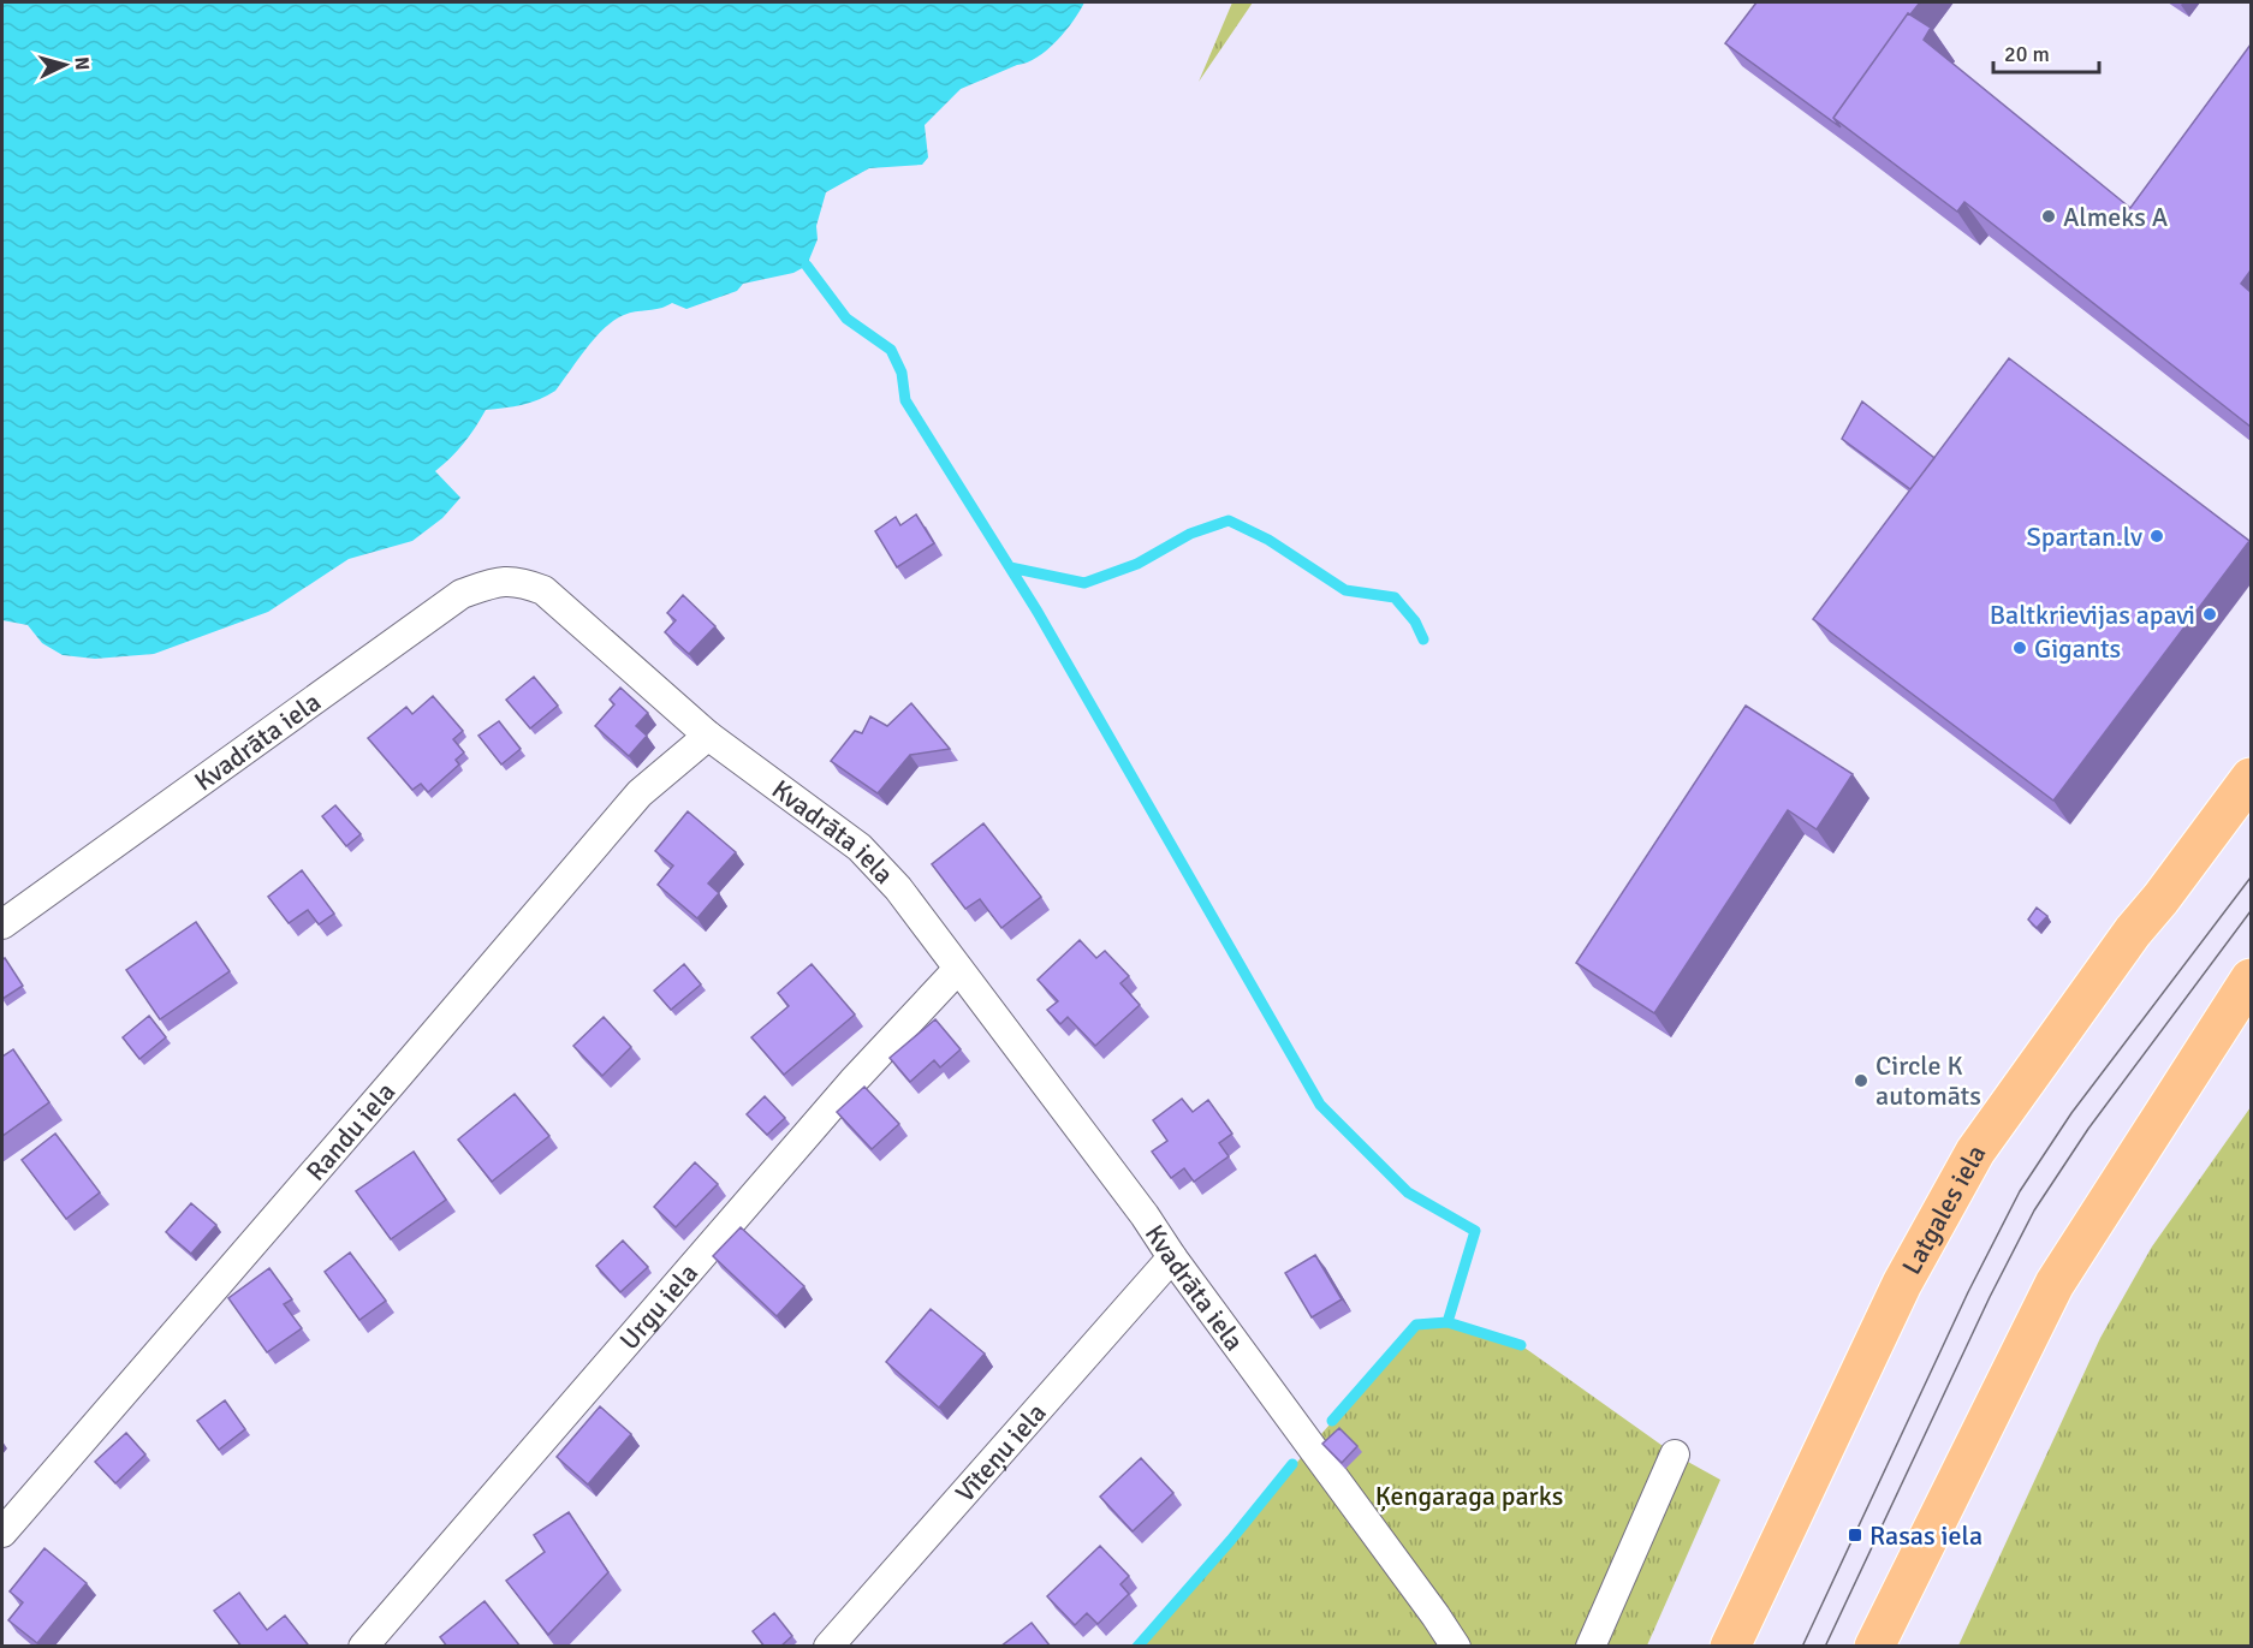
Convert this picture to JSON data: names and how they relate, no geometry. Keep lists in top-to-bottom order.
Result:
{
  "streets": {
    "highway": ["Latgales iela"],
    "street": [
      "Kvadrāta iela",
      "Randu iela",
      "Urgu iela",
      "Vīteņu iela"
    ]
  },
  "crossings": [
    ["Kvadrāta iela", "Randu iela"],
    ["Kvadrāta iela", "Urgu iela"],
    ["Kvadrāta iela", "Vīteņu iela"]
  ],
  "parks": ["Ķengaraga parks"],
  "places": {
    "other": [
      "Almeks A",
      "Spartan.lv",
      "Baltkrievijas apavi",
      "Gigants",
      "Circle K automāts"
    ],
    "transit": ["Rasas iela"]
  },
  "scale_bar": "20 m",
  "north": "right"
}
